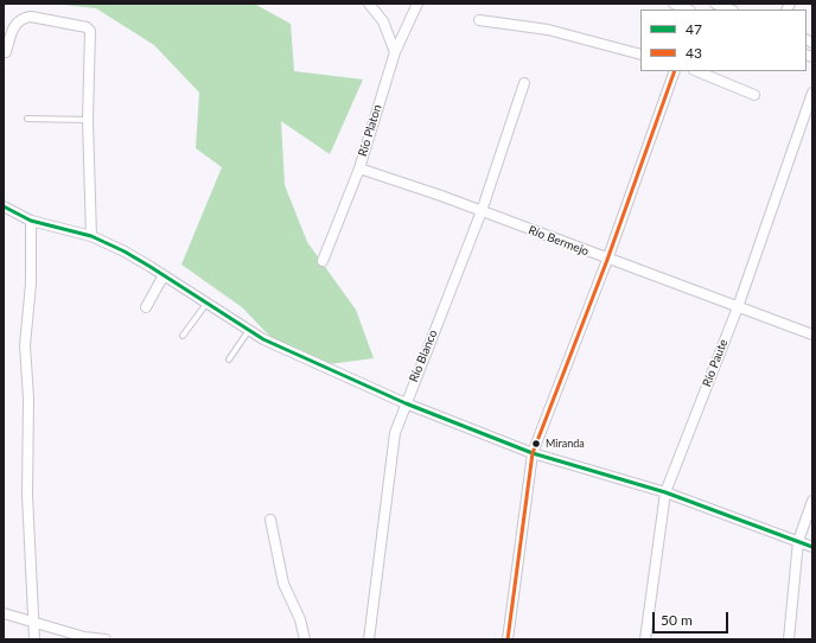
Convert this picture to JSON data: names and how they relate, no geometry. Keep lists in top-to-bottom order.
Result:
{
  "streets": {
    "street": [
      "Río Platon",
      "Río Bermejo",
      "Río Blanco",
      "Río Paute"
    ]
  },
  "crossings": [
    ["Río Platon", "Río Bermejo"],
    ["Río Bermejo", "Río Blanco"],
    ["Río Bermejo", "Río Paute"]
  ],
  "places": ["Miranda"],
  "lines": ["transit line 43", "transit line 47"],
  "legend": ["47", "43"],
  "scale_bar": "50 m"
}
